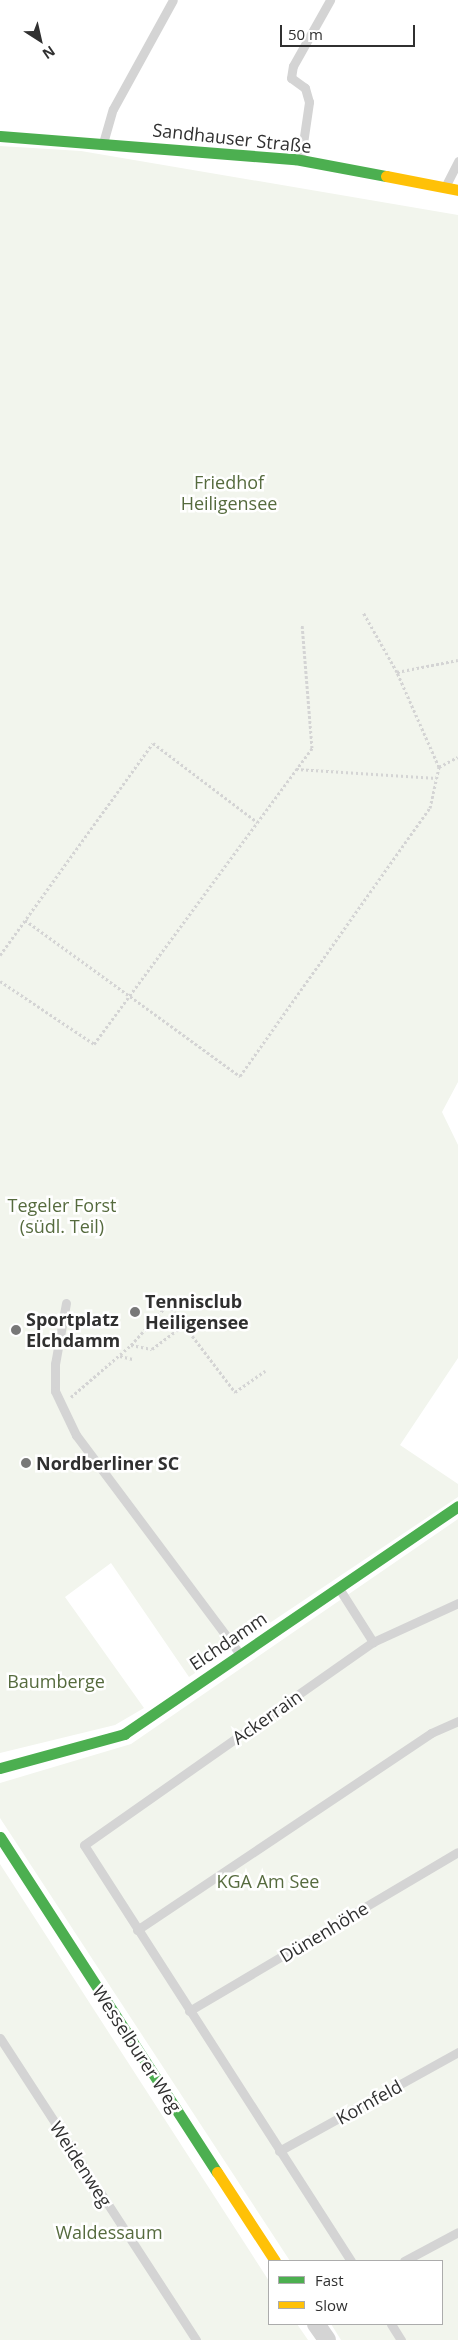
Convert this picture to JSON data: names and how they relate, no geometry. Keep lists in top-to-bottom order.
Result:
{
  "streets": {
    "street": ["Sandhauser Straße", "Elchdamm", "Wesselburer Weg"],
    "lane": [
      "Ackerrain",
      "Dünenhöhe",
      "Kornfeld",
      "Weidenweg"
    ]
  },
  "parks": [
    "Friedhof Heiligensee",
    "Tegeler Forst (südl. Teil)",
    "Baumberge",
    "KGA Am See",
    "Waldessaum"
  ],
  "places": ["Tennisclub Heiligensee", "Sportplatz Elchdamm", "Nordberliner SC"],
  "legend": ["Fast", "Slow"],
  "scale_bar": "50 m",
  "north": "bottom right"
}
